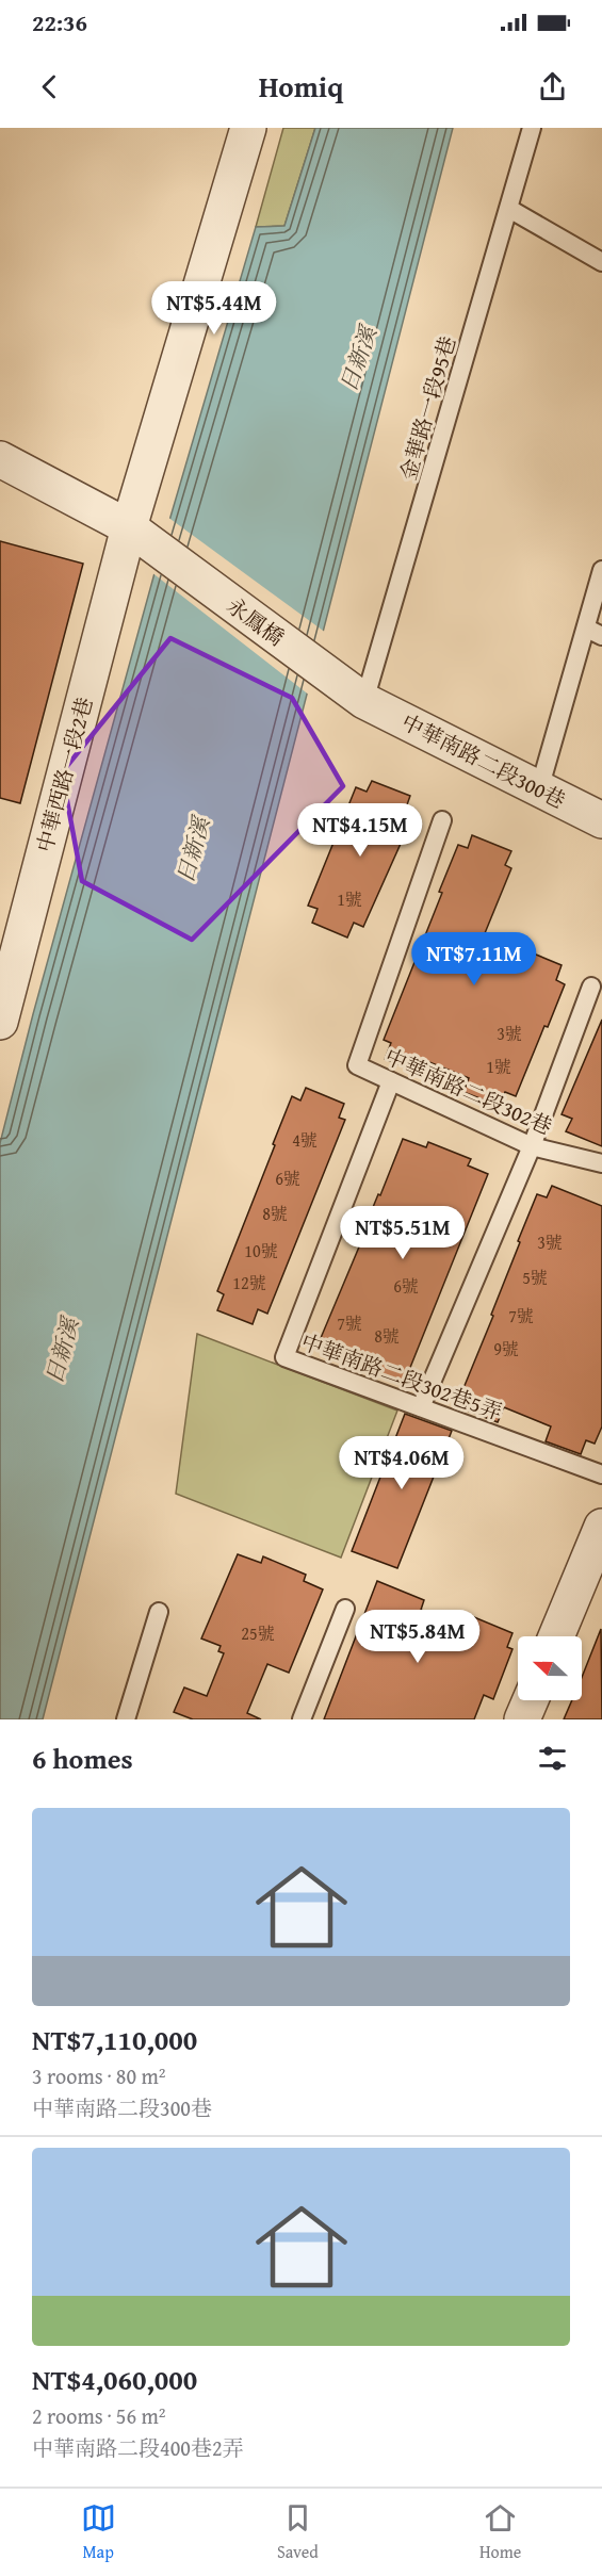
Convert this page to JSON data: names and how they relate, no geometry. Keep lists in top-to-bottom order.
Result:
{
  "streets": {
    "street": ["永鳳橋", "中華南路二段300巷", "中華西路一段2巷"],
    "lane": ["金華路一段95巷", "中華南路二段302巷", "中華南路二段302巷5弄"]
  },
  "crossings": [
    ["金華路一段95巷", "永鳳橋"],
    ["金華路一段95巷", "中華南路二段300巷"],
    ["永鳳橋", "中華南路二段300巷"],
    ["永鳳橋", "中華西路一段2巷"],
    ["中華南路二段302巷", "中華南路二段302巷5弄"]
  ],
  "water": ["日新溪"],
  "house_numbers": [
    "1號",
    "3號",
    "1號",
    "4號",
    "6號",
    "8號",
    "3號",
    "10號",
    "5號",
    "12號",
    "6號",
    "7號",
    "7號",
    "8號",
    "9號",
    "25號"
  ],
  "north": "left",
  "page": {
    "status": "22:36",
    "header": "Homiq",
    "price": [
      "NT$5.44M",
      "NT$4.15M",
      "NT$7.11M",
      "NT$5.51M",
      "NT$4.06M",
      "NT$5.84M"
    ],
    "heading": "6 homes",
    "list": [
      {
        "name": "NT$7,110,000",
        "note": "3 rooms · 80 m² · 中華南路二段300巷"
      },
      {
        "name": "NT$4,060,000",
        "note": "2 rooms · 56 m² · 中華南路二段400巷2弄"
      }
    ],
    "tabs": ["Map", "Saved", "Home"]
  }
}
